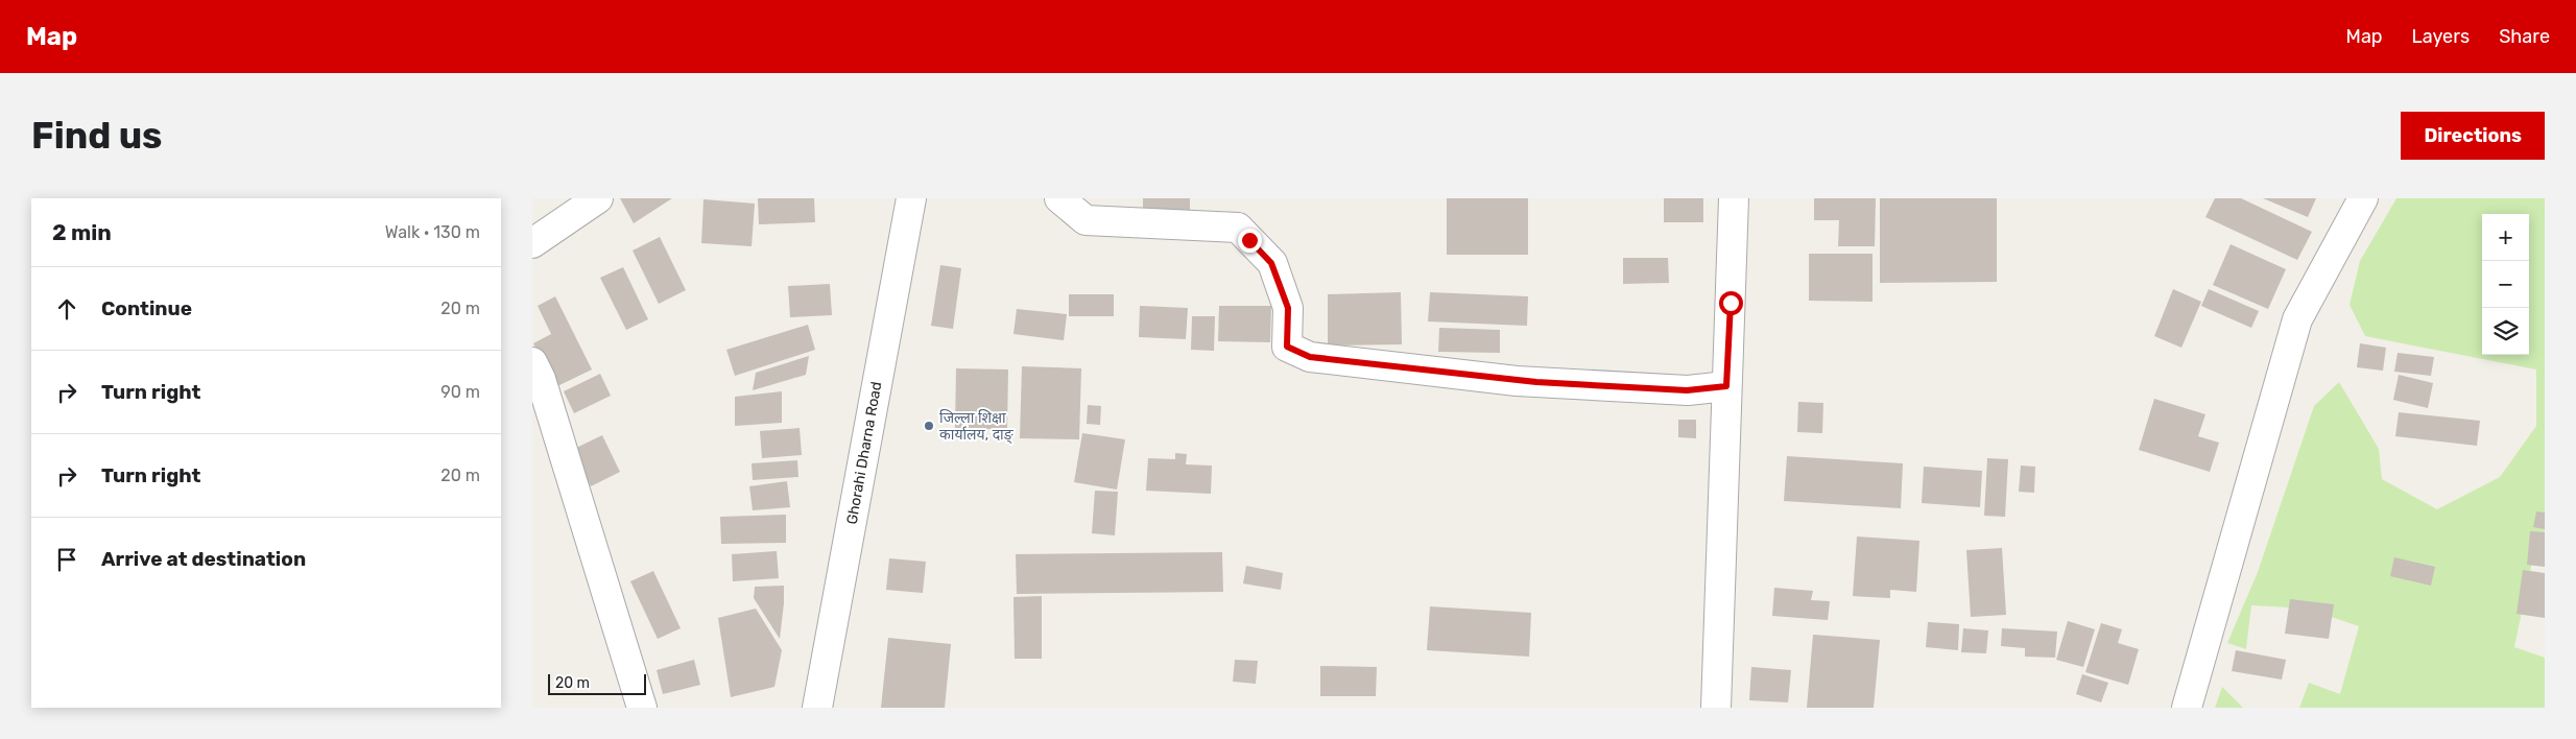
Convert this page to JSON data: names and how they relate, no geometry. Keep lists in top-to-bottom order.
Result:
{
  "streets": {
    "street": ["Ghorahi Dharna Road"]
  },
  "places": ["जिल्ला शिक्षा कार्यालय, दाङ्"],
  "scale_bar": "20 m",
  "page": {
    "header": "Map",
    "nav": ["Map", "Layers", "Share"],
    "buttons": "Directions",
    "title": "Find us",
    "heading": ["2 min", "Walk · 130 m"],
    "map_buttons": ["+", "−"],
    "list": [
      ["Continue", "20 m"],
      ["Turn right", "90 m"],
      ["Turn right", "20 m"],
      "Arrive at destination"
    ],
    "scale": "20 m"
  }
}
